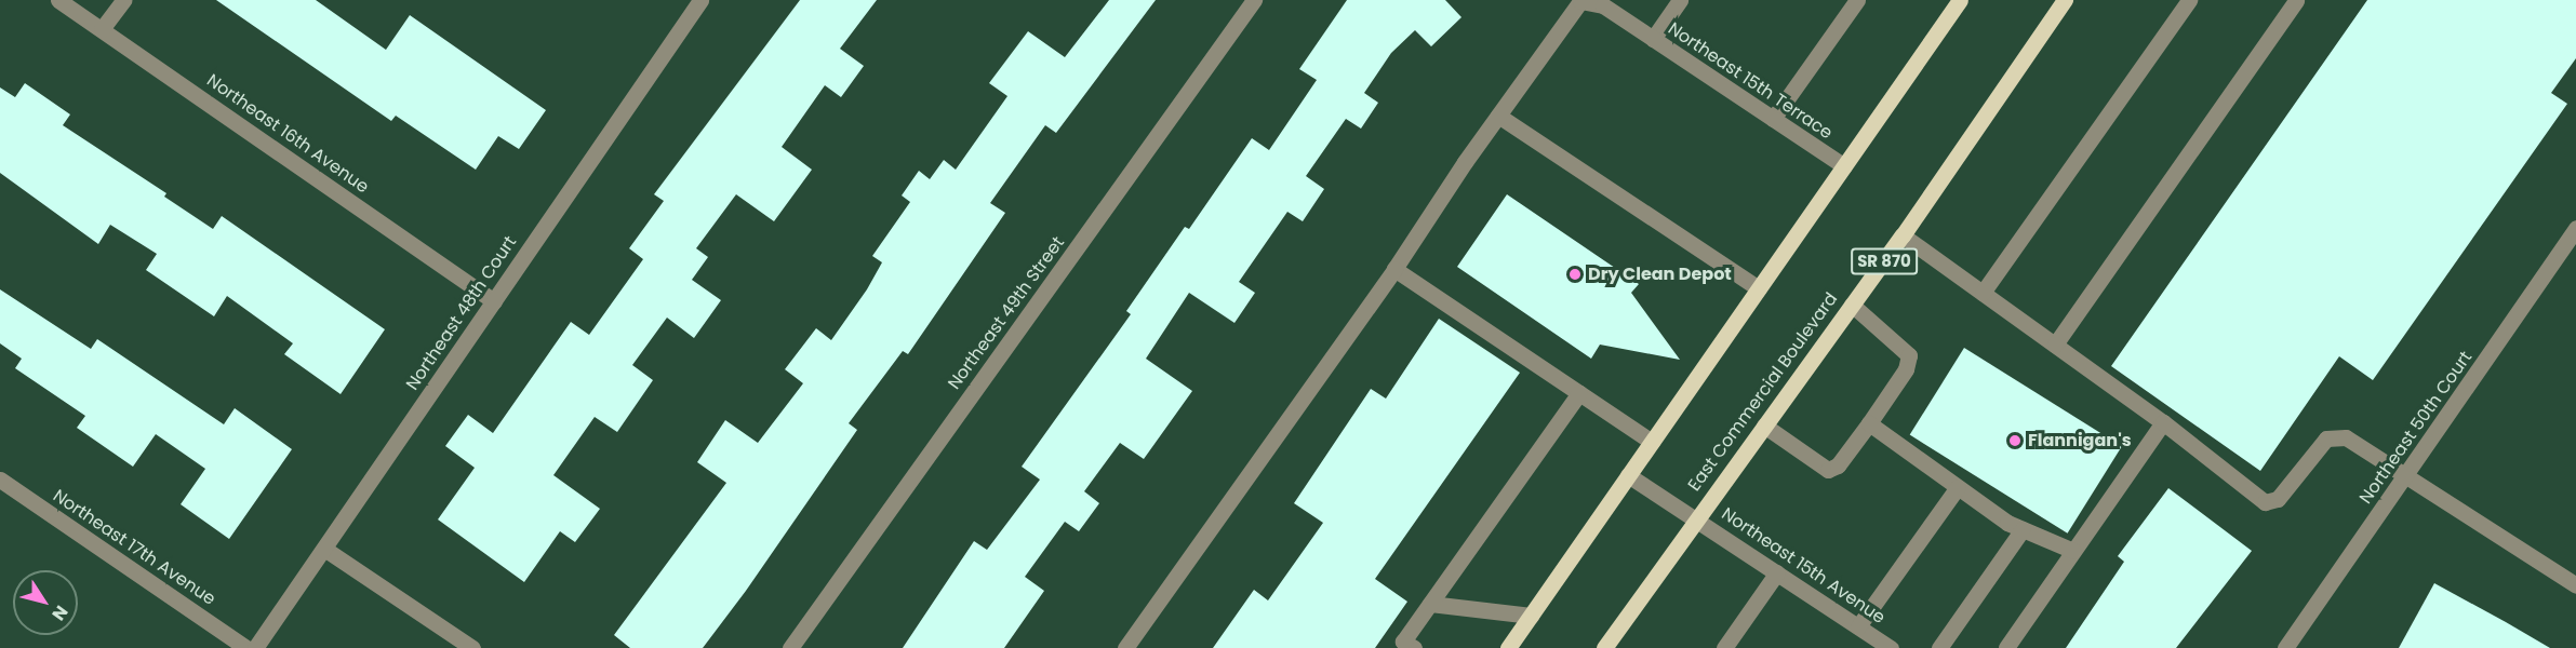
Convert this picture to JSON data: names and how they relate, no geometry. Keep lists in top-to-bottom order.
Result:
{
  "streets": {
    "main road": ["SR 870", "East Commercial Boulevard"],
    "street": [
      "Northeast 15th Terrace",
      "Northeast 16th Avenue",
      "Northeast 48th Court",
      "Northeast 49th Street",
      "Northeast 50th Court",
      "Northeast 17th Avenue",
      "Northeast 15th Avenue"
    ]
  },
  "crossings": [
    ["Northeast 16th Avenue", "Northeast 48th Court"],
    ["East Commercial Boulevard", "Northeast 15th Avenue"]
  ],
  "places": ["Dry Clean Depot", "Flannigan's"],
  "north": "bottom right"
}
